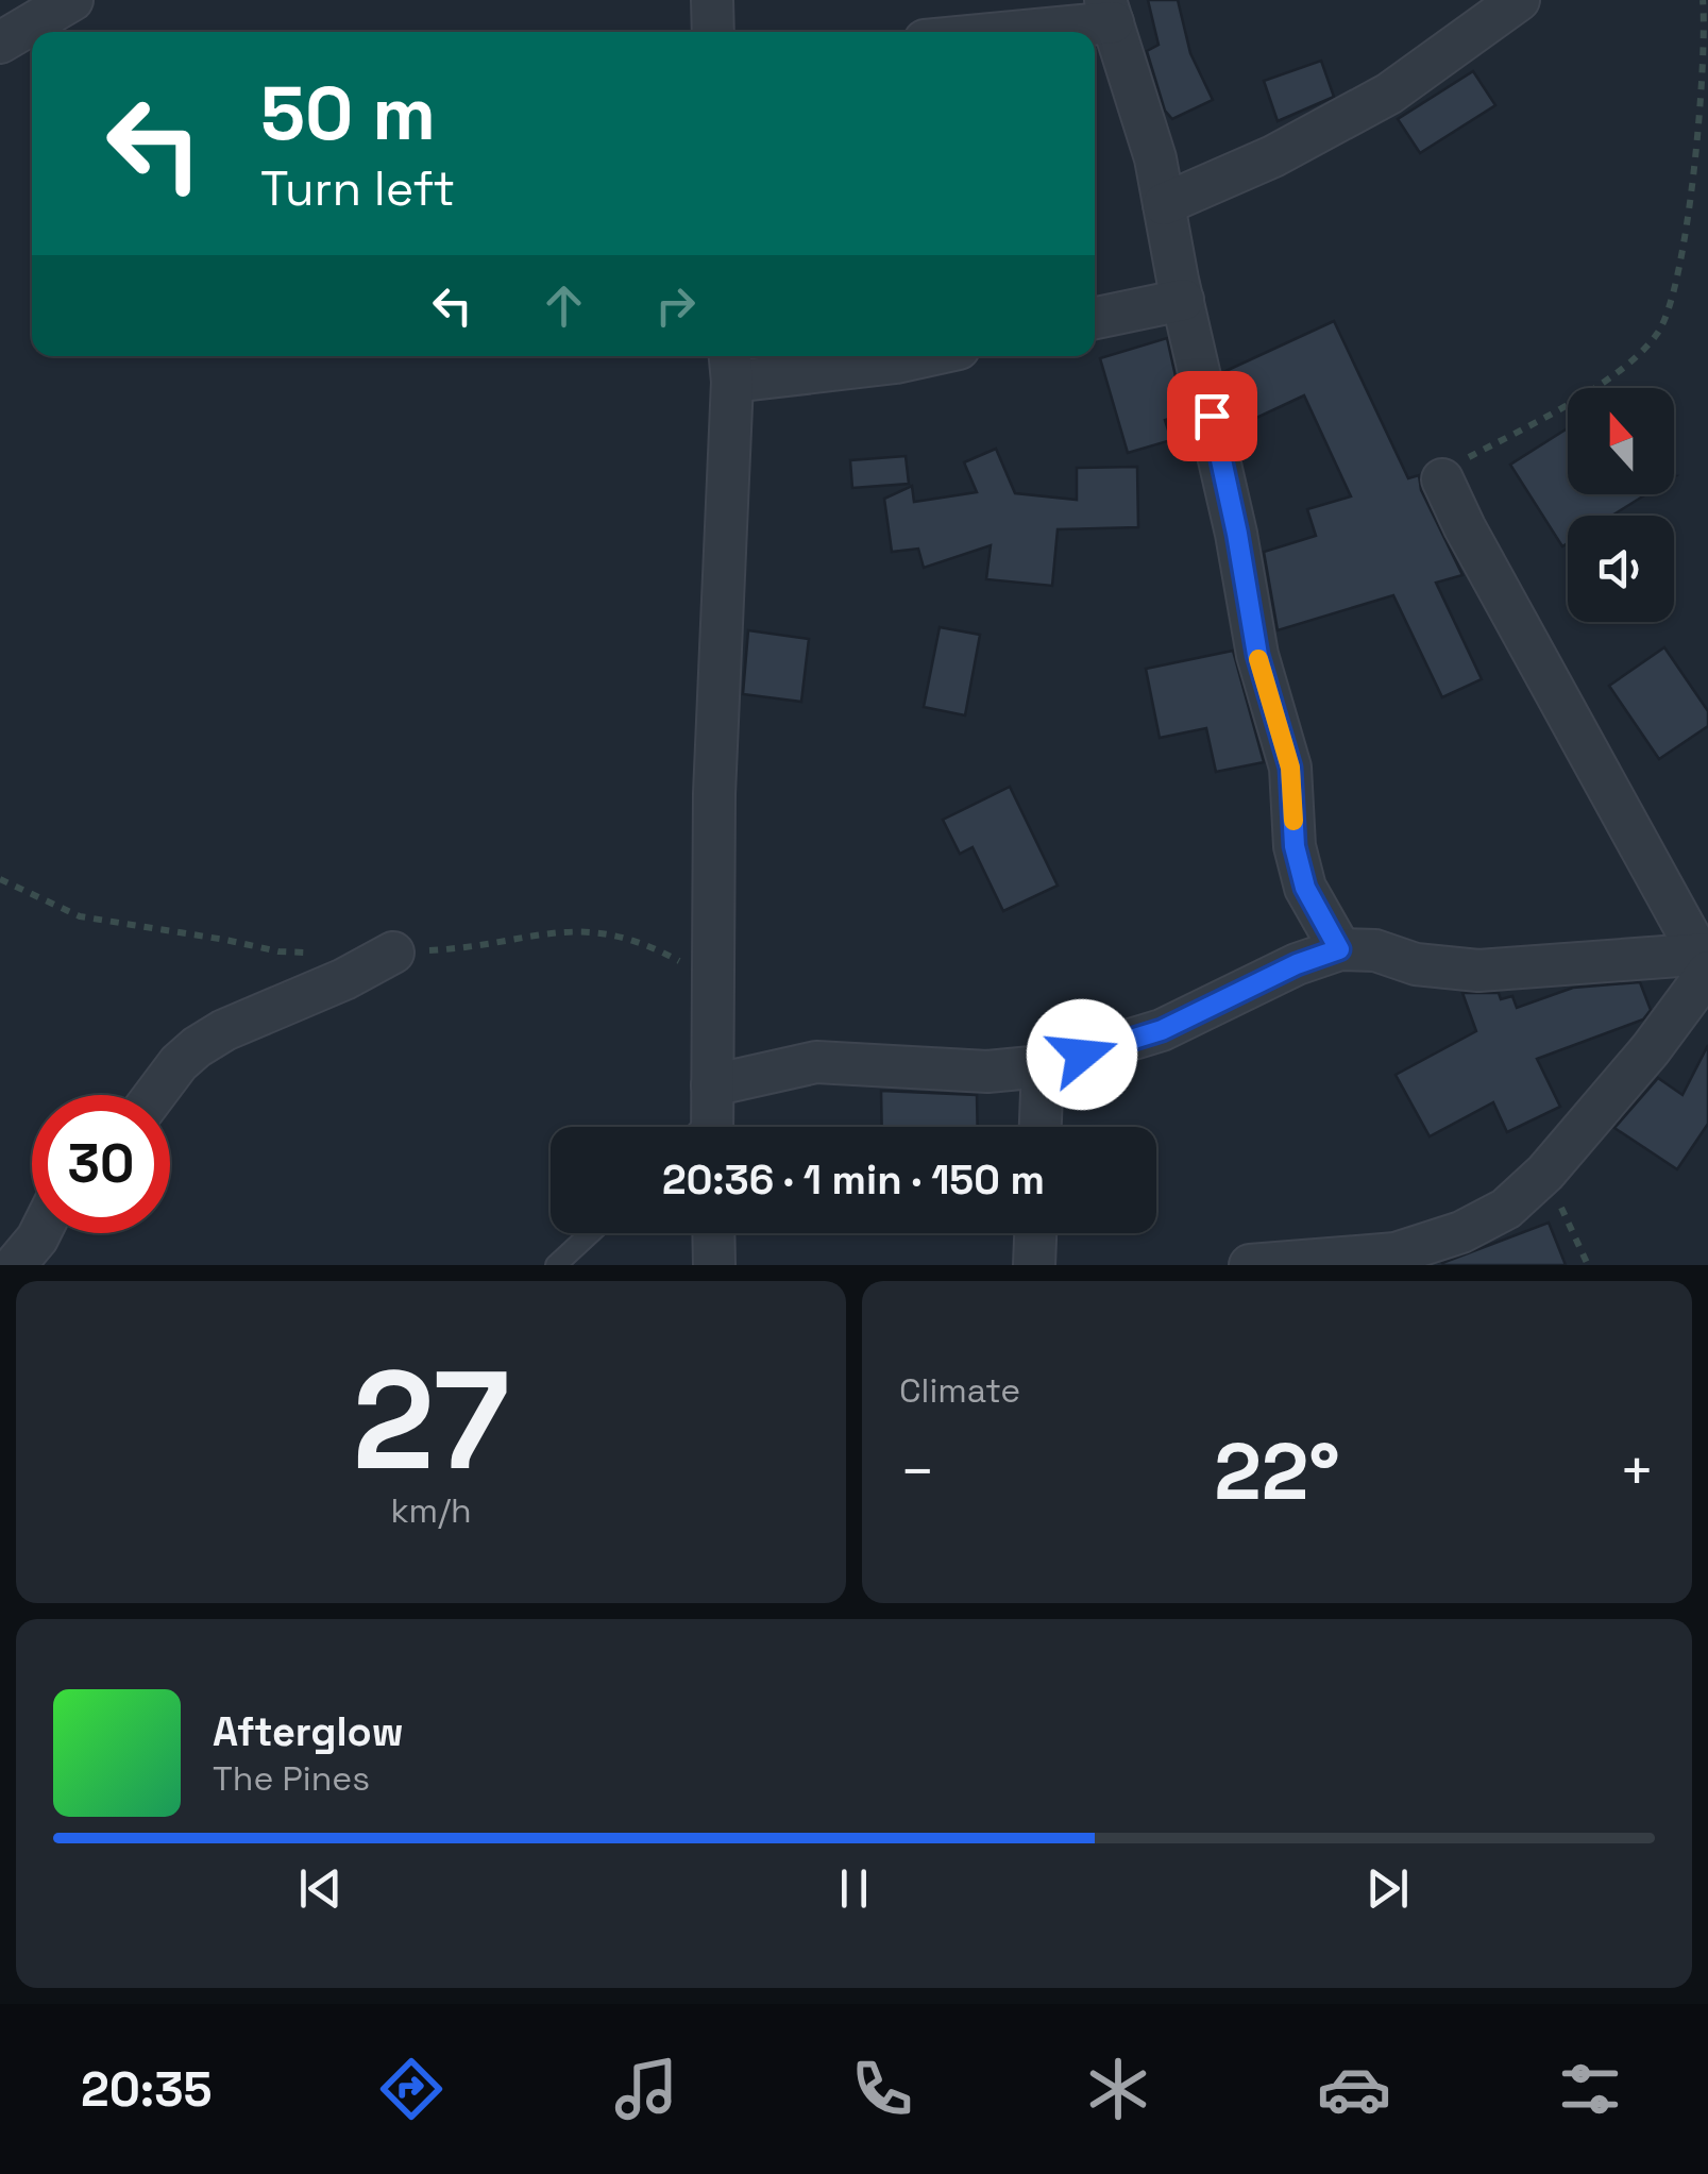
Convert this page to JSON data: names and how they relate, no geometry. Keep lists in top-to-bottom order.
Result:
{
  "north": "top",
  "page": {
    "turn": ["50 m", "Turn left"],
    "limit": "30",
    "trip": "20:36 · 1 min · 150 m",
    "tile": [
      ["27", "km/h"],
      "Climate"
    ],
    "heat": ["−", "22°", "+"],
    "song": ["Afterglow", "The Pines"],
    "tabs": "20:35"
  }
}
